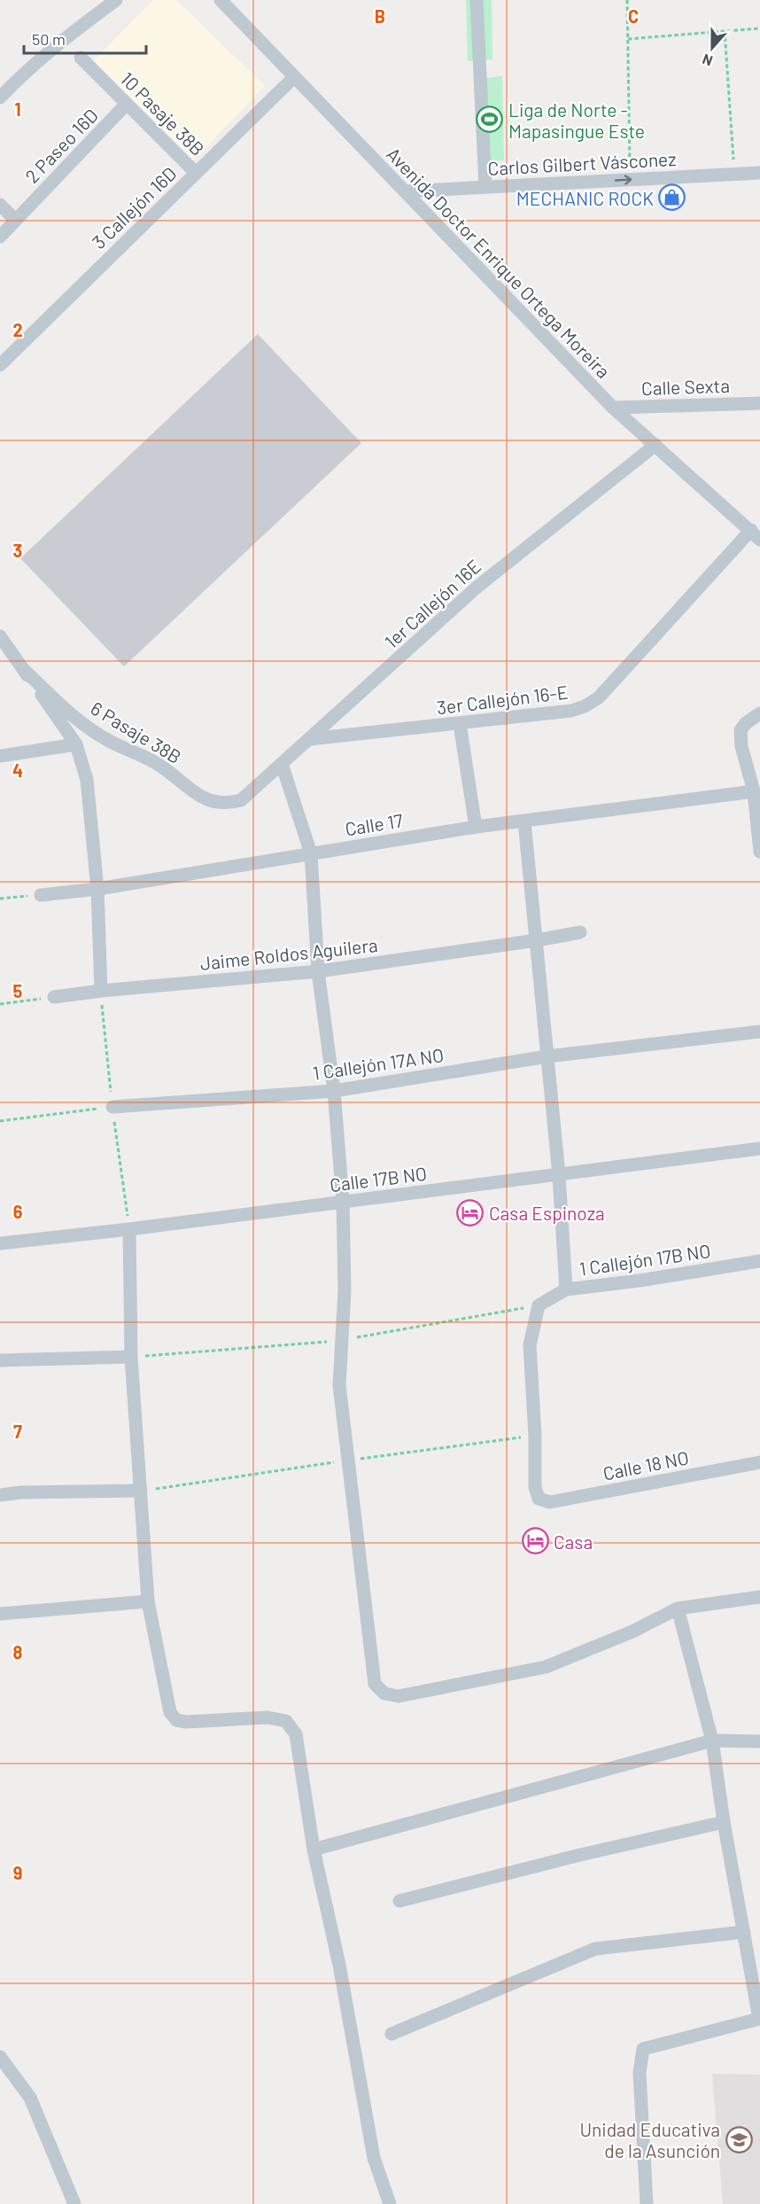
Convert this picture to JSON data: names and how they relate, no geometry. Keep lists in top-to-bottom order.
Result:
{
  "streets": {
    "street": [
      "10 Pasaje 38B",
      "2 Paseo 16D",
      "Carlos Gilbert Vásconez",
      "3 Callejón 16D",
      "Avenida Doctor Enrique Ortega Moreira",
      "Calle Sexta",
      "1er Callejón 16E",
      "3er Callejón 16-E",
      "6 Pasaje 38B",
      "Calle 17",
      "Jaime Roldos Aguilera",
      "1 Callejón 17A NO",
      "Calle 17B NO",
      "1 Callejón 17B NO",
      "Calle 18 NO"
    ]
  },
  "crossings": [
    ["10 Pasaje 38B", "2 Paseo 16D"],
    ["10 Pasaje 38B", "3 Callejón 16D"],
    ["Carlos Gilbert Vásconez", "Avenida Doctor Enrique Ortega Moreira"],
    ["3 Callejón 16D", "Avenida Doctor Enrique Ortega Moreira"],
    ["Avenida Doctor Enrique Ortega Moreira", "Calle Sexta"],
    ["Avenida Doctor Enrique Ortega Moreira", "1er Callejón 16E"],
    ["Avenida Doctor Enrique Ortega Moreira", "3er Callejón 16-E"],
    ["1er Callejón 16E", "3er Callejón 16-E"],
    ["1er Callejón 16E", "6 Pasaje 38B"],
    ["1 Callejón 17B NO", "Calle 18 NO"]
  ],
  "one_way": ["Carlos Gilbert Vásconez"],
  "places": {
    "sports": ["Liga de Norte - Mapasingue Este"],
    "shop": ["MECHANIC ROCK"],
    "hotel": ["Casa Espinoza", "Casa"],
    "school or university": ["Unidad Educativa de la Asunción"]
  },
  "scale_bar": "50 m",
  "north": "bottom",
  "grid": {
    "columns": ["B", "C"],
    "rows": [
      "1",
      "2",
      "3",
      "4",
      "5",
      "6",
      "7",
      "8",
      "9"
    ]
  }
}
